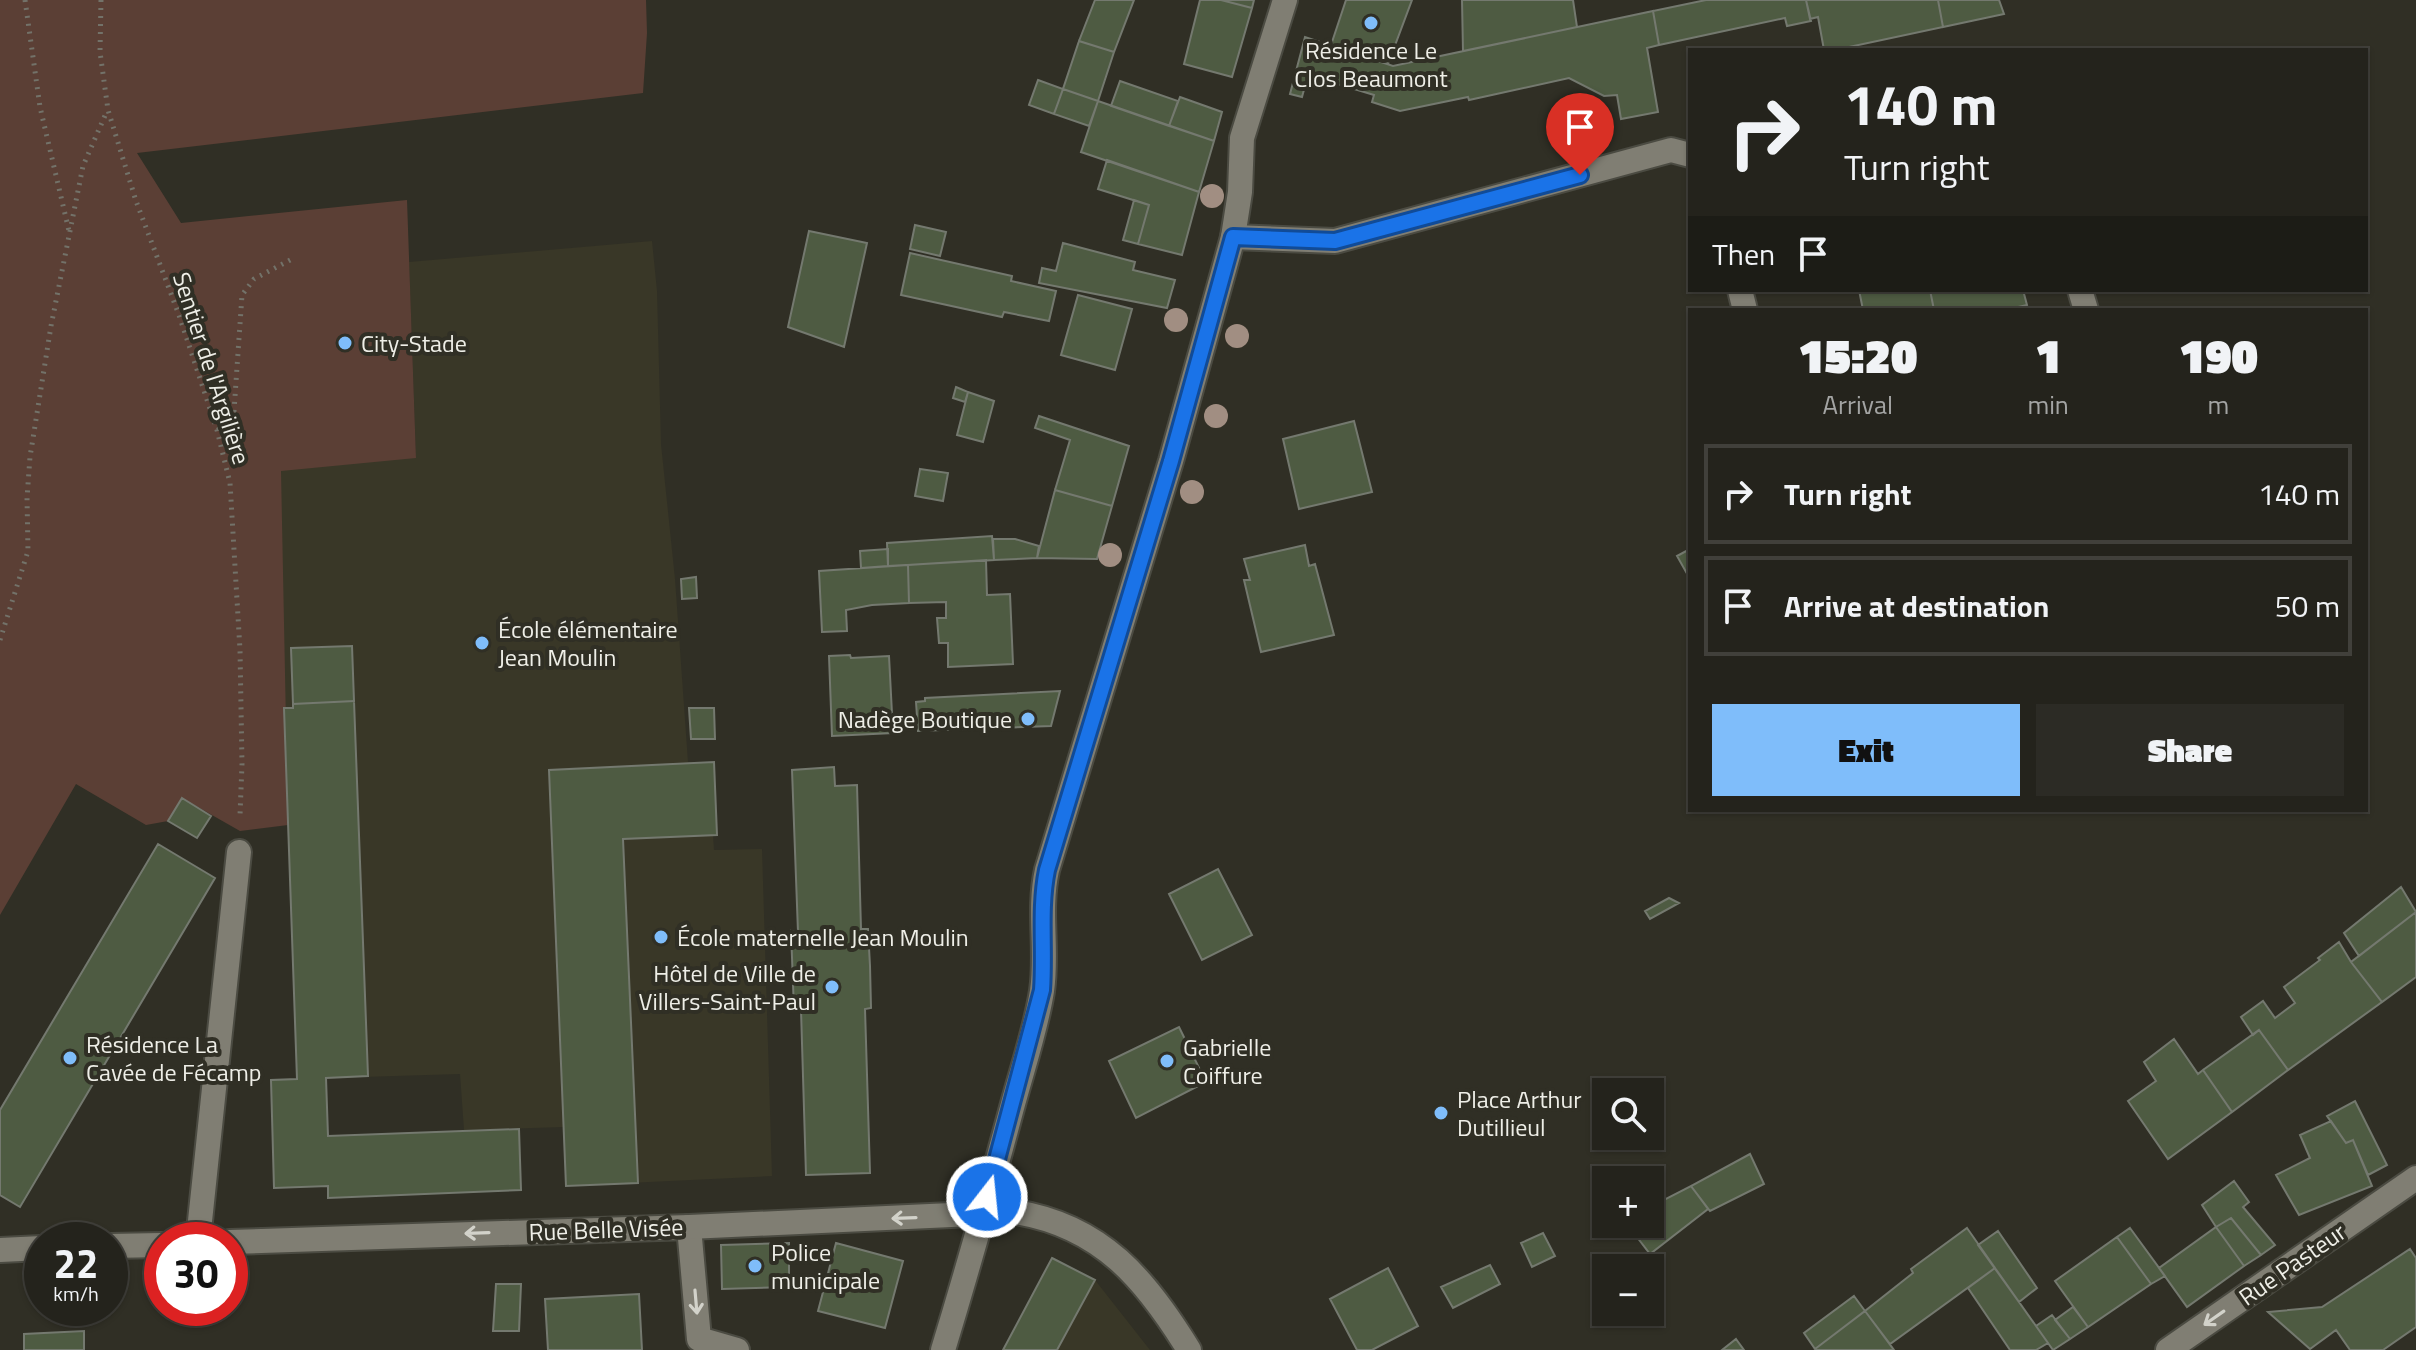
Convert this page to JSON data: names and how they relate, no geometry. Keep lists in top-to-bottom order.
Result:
{
  "streets": {
    "street": ["Rue Belle Visée", "Rue Pasteur"],
    "path": ["Sentier de l'Argilière"]
  },
  "one_way": ["Rue Belle Visée", "Rue Pasteur"],
  "places": [
    "Résidence Le Clos Beaumont",
    "City-Stade",
    "École élémentaire Jean Moulin",
    "Nadège Boutique",
    "École maternelle Jean Moulin",
    "Hôtel de Ville de Villers-Saint-Paul",
    "Résidence La Cavée de Fécamp",
    "Gabrielle Coiffure",
    "Place Arthur Dutillieul",
    "Police municipale"
  ],
  "page": {
    "turn": ["140 m", "Turn right"],
    "then": "Then",
    "eta": [
      "15:20",
      "Arrival",
      "1",
      "min",
      "190",
      "m"
    ],
    "list": [
      {
        "name": "Turn right",
        "value": "140 m"
      },
      {
        "name": "Arrive at destination",
        "value": "50 m"
      }
    ],
    "buttons": ["Exit", "Share"],
    "map_buttons": ["+", "−"],
    "speed": "22 km/h",
    "limit": "30"
  }
}
